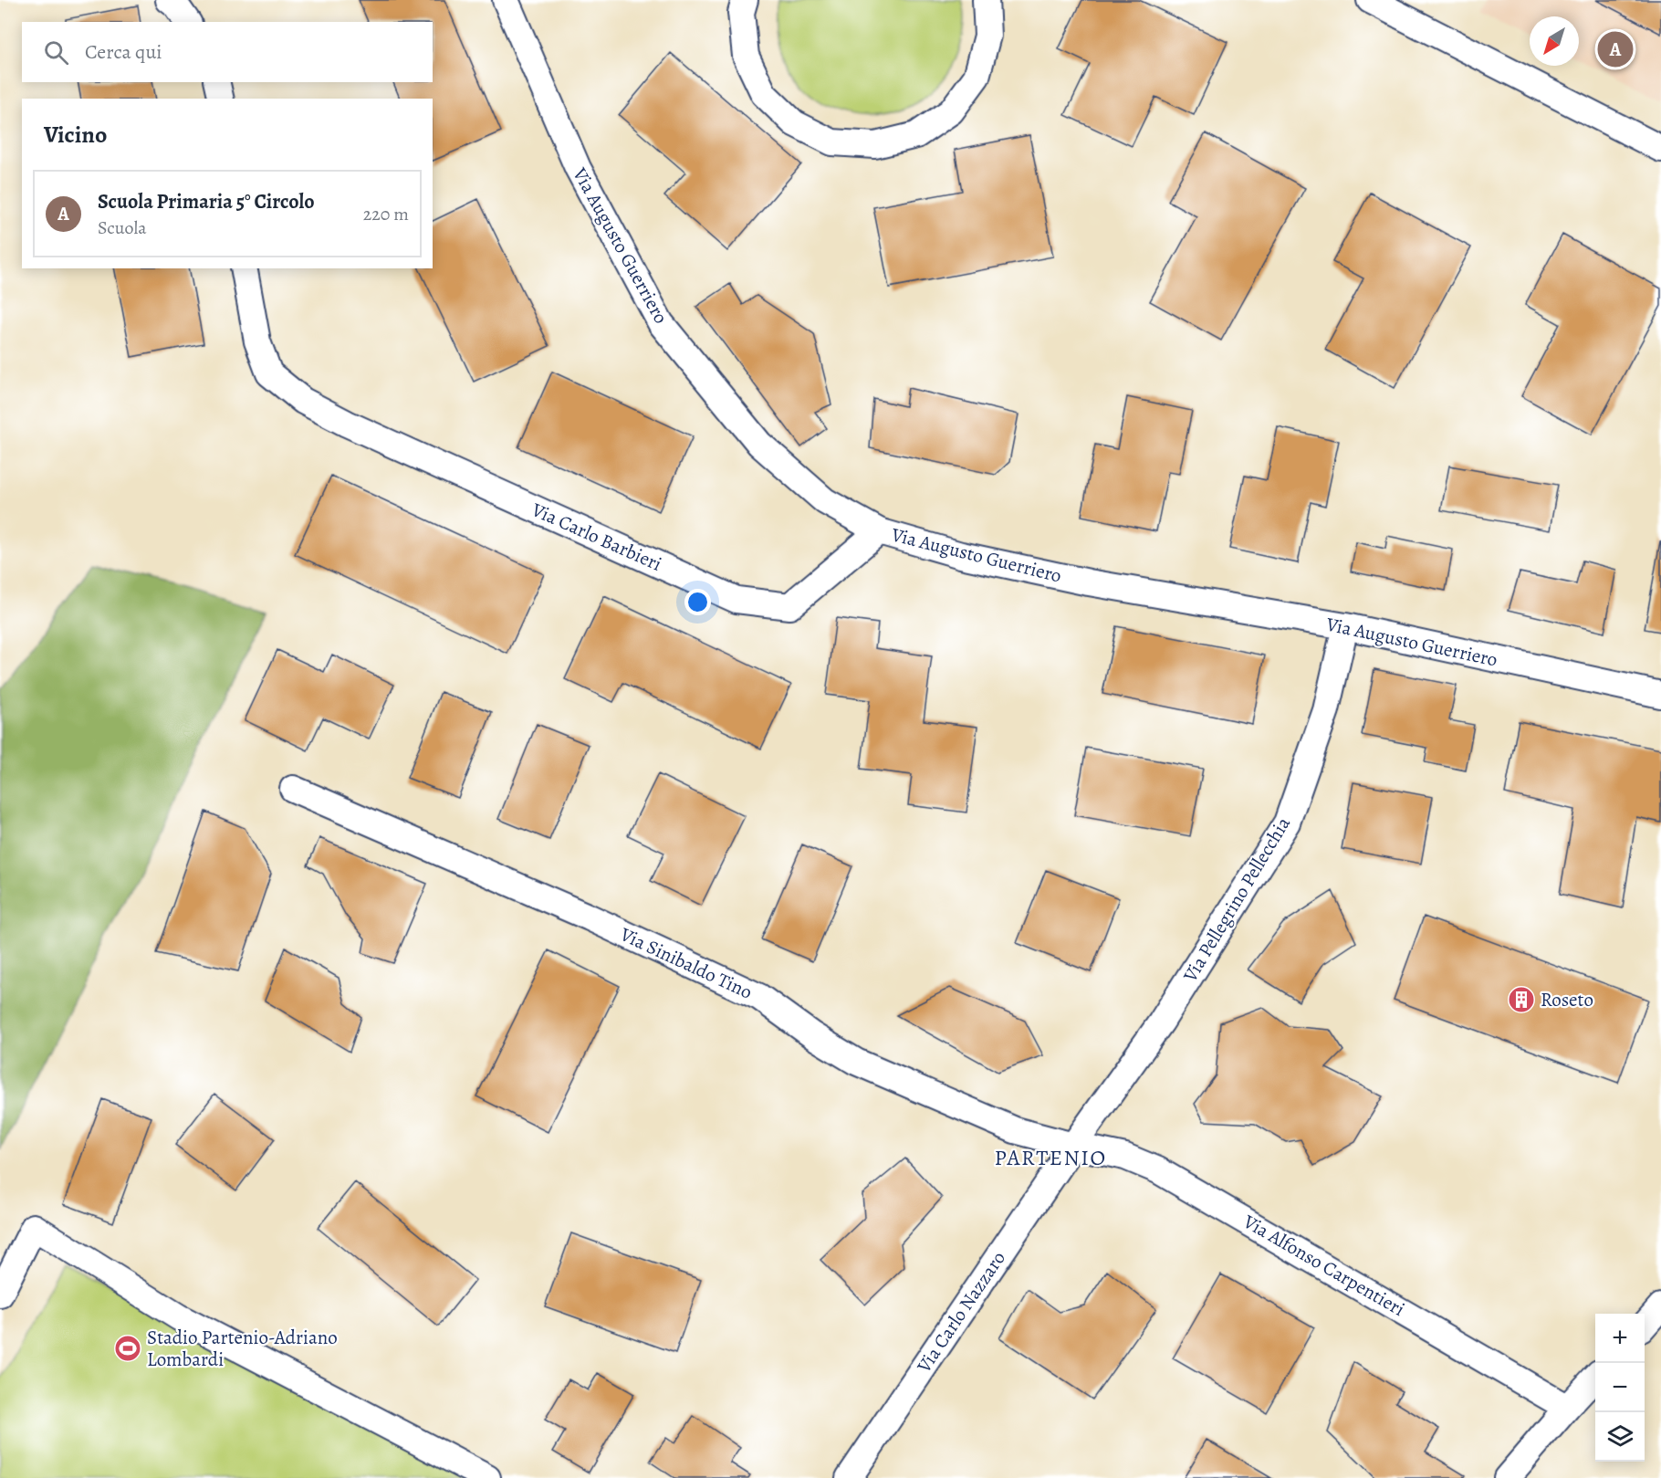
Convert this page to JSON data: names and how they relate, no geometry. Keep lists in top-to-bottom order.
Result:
{
  "streets": {
    "street": [
      "Via Augusto Guerriero",
      "Via Carlo Barbieri",
      "Via Pellegrino Pellecchia",
      "Via Sinibaldo Tino",
      "Via Alfonso Carpentieri",
      "Via Carlo Nazzaro"
    ]
  },
  "crossings": [
    ["Via Augusto Guerriero", "Via Carlo Barbieri"],
    ["Via Augusto Guerriero", "Via Pellegrino Pellecchia"],
    ["Via Pellegrino Pellecchia", "Via Sinibaldo Tino"],
    ["Via Pellegrino Pellecchia", "Via Alfonso Carpentieri"],
    ["Via Pellegrino Pellecchia", "Via Carlo Nazzaro"],
    ["Via Sinibaldo Tino", "Via Alfonso Carpentieri"],
    ["Via Sinibaldo Tino", "Via Carlo Nazzaro"],
    ["Via Alfonso Carpentieri", "Via Carlo Nazzaro"]
  ],
  "districts": ["PARTENIO"],
  "places": {
    "building": ["Roseto"],
    "sports": ["Stadio Partenio-Adriano Lombardi"]
  },
  "north": "bottom left",
  "page": {
    "search": "Cerca qui",
    "pins": "A",
    "heading": "Vicino",
    "list": [
      {
        "mark": "A",
        "name": "Scuola Primaria 5° Circolo",
        "note": "Scuola",
        "value": "220 m"
      }
    ],
    "map_buttons": ["+", "−"]
  }
}
